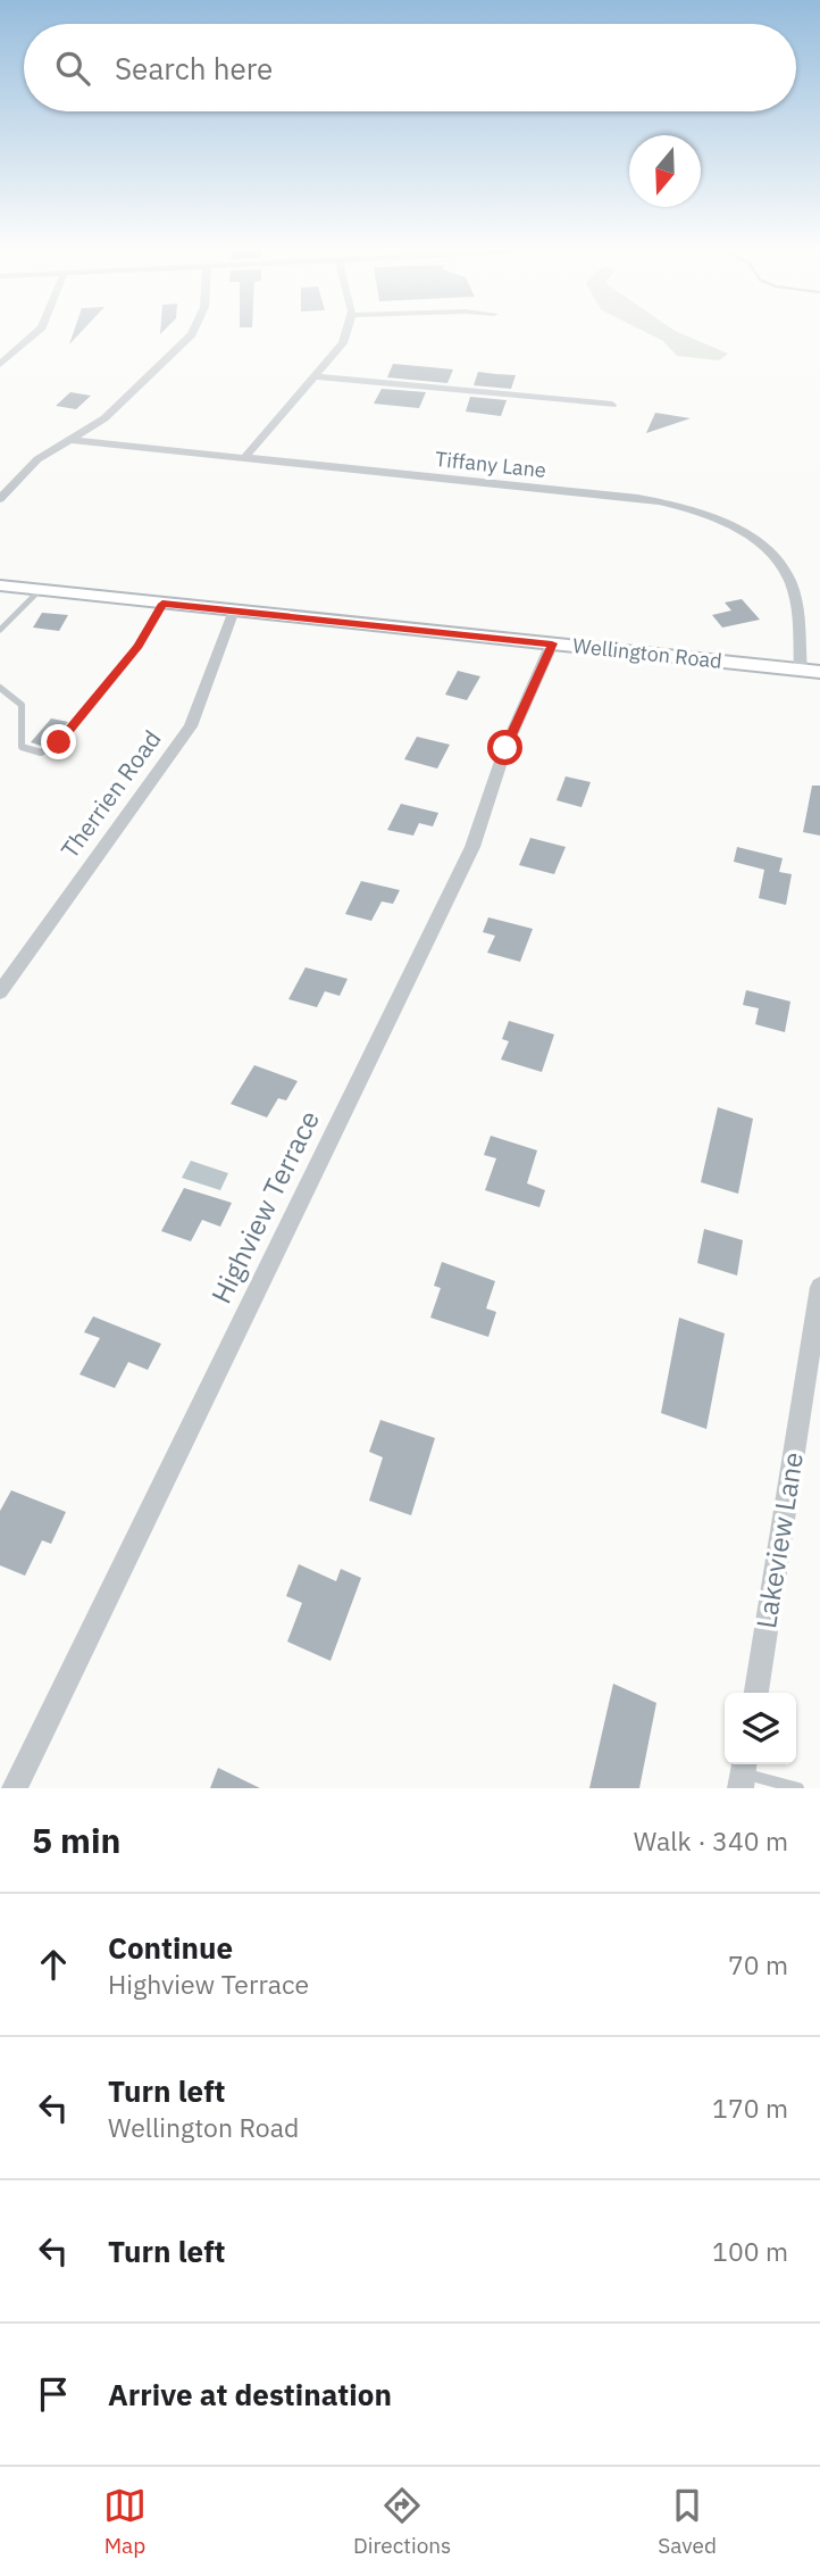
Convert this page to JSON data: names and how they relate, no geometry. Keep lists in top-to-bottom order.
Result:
{
  "streets": {
    "main road": ["Wellington Road"],
    "street": [
      "Tiffany Lane",
      "Therrien Road",
      "Highview Terrace",
      "Lakeview Lane"
    ]
  },
  "crossings": [
    ["Tiffany Lane", "Wellington Road"],
    ["Wellington Road", "Therrien Road"],
    ["Wellington Road", "Highview Terrace"]
  ],
  "north": "bottom",
  "page": {
    "search": "Search here",
    "heading": ["5 min", "Walk · 340 m"],
    "list": [
      ["Continue", "Highview Terrace", "70 m"],
      ["Turn left", "Wellington Road", "170 m"],
      ["Turn left", "100 m"],
      "Arrive at destination"
    ],
    "nav": ["Map", "Directions", "Saved"]
  }
}
